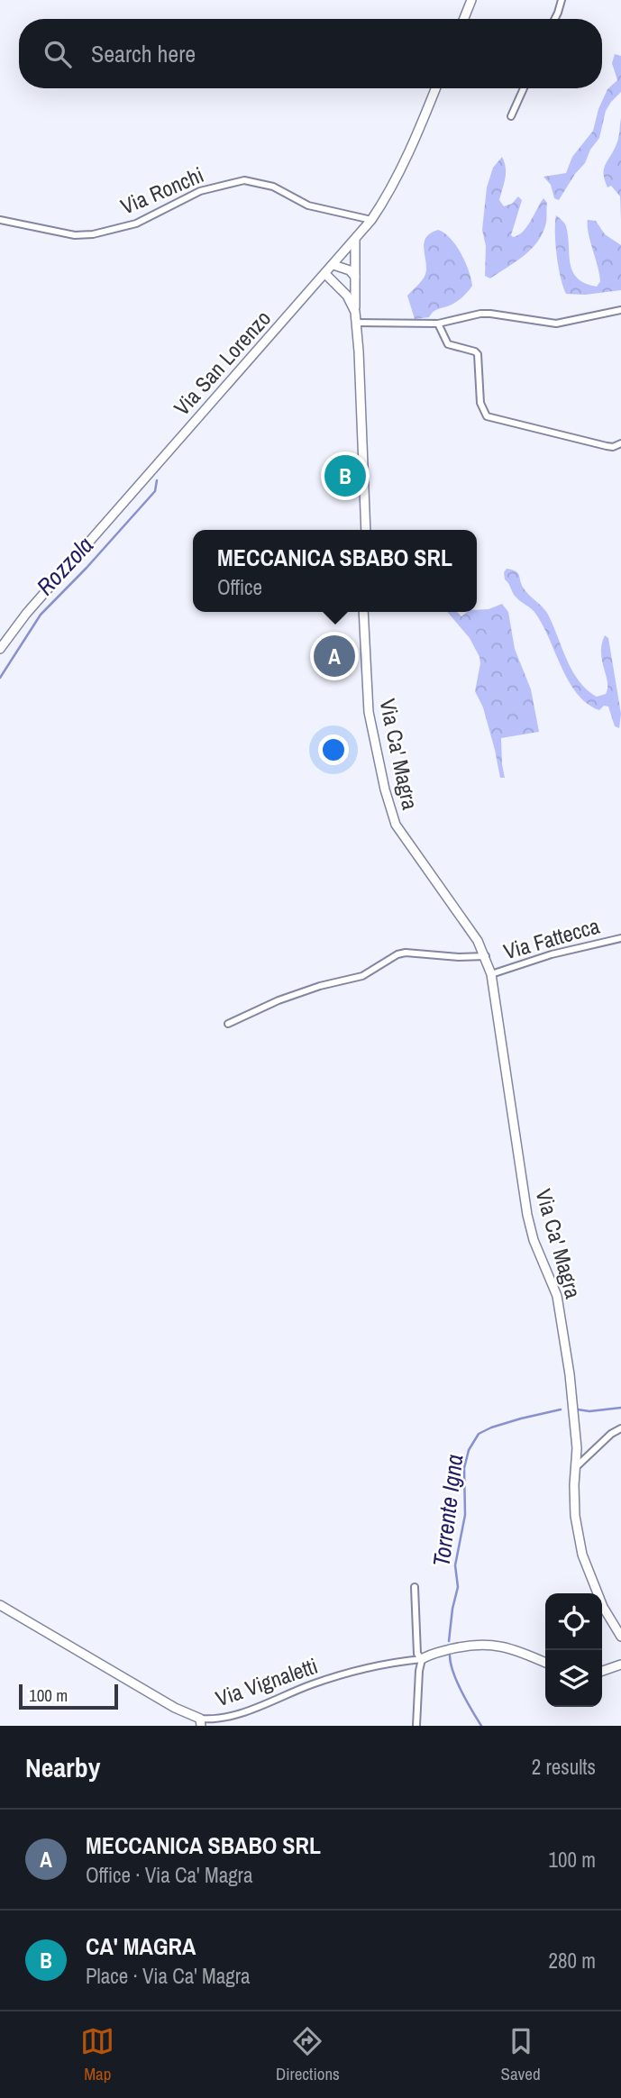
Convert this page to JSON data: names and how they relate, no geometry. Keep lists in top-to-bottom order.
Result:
{
  "streets": {
    "street": [
      "Via Ronchi",
      "Via San Lorenzo",
      "Via Ca' Magra",
      "Via Fattecca",
      "Via Vignaletti"
    ]
  },
  "crossings": [
    ["Via Ronchi", "Via San Lorenzo"],
    ["Via Ca' Magra", "Via Fattecca"]
  ],
  "water": ["Rozzola", "Torrente Igna"],
  "scale_bar": "100 m",
  "page": {
    "search": "Search here",
    "pins": ["B", "A"],
    "popup": ["MECCANICA SBABO SRL", "Office"],
    "scale": "100 m",
    "heading": ["Nearby", "2 results"],
    "list": [
      {
        "mark": "A",
        "name": "MECCANICA SBABO SRL",
        "note": "Office · Via Ca' Magra",
        "value": "100 m"
      },
      {
        "mark": "B",
        "name": "CA' MAGRA",
        "note": "Place · Via Ca' Magra",
        "value": "280 m"
      }
    ],
    "nav": ["Map", "Directions", "Saved"]
  }
}
